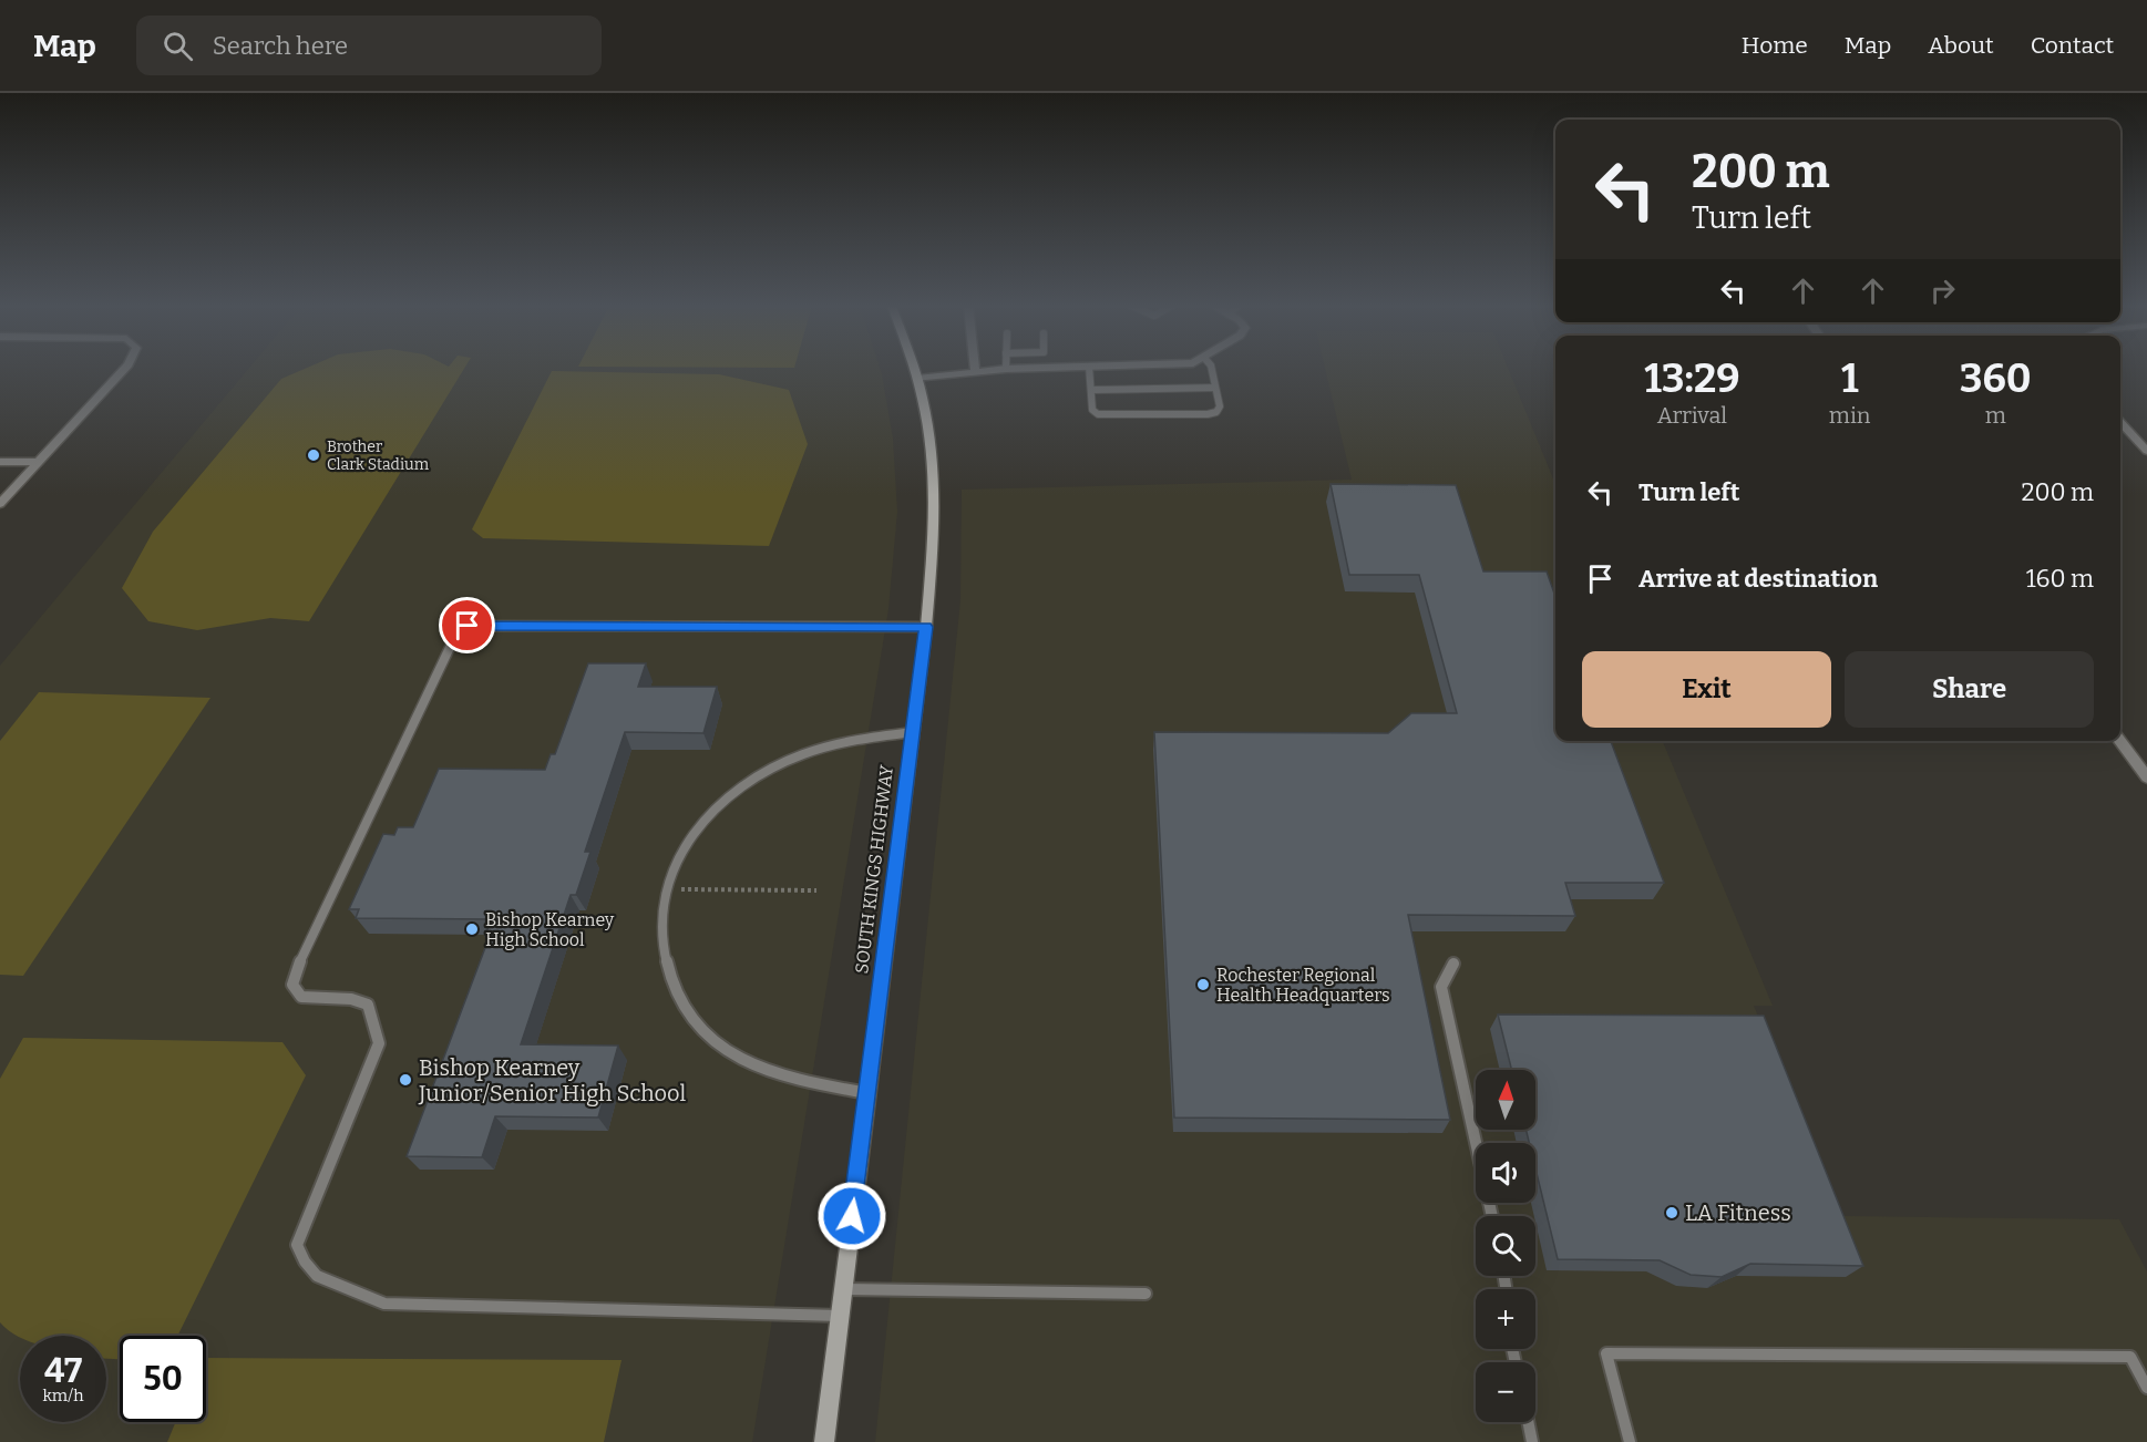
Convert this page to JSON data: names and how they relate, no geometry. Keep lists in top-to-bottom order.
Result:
{
  "streets": {
    "main road": ["SOUTH KINGS HIGHWAY"]
  },
  "places": [
    "Brother Clark Stadium",
    "Bishop Kearney High School",
    "Rochester Regional Health Headquarters",
    "Bishop Kearney Junior/Senior High School",
    "LA Fitness"
  ],
  "north": "top",
  "page": {
    "header": "Map",
    "search": "Search here",
    "nav": [
      "Home",
      "Map",
      "About",
      "Contact"
    ],
    "turn": ["200 m", "Turn left"],
    "eta": [
      "13:29",
      "Arrival",
      "1",
      "min",
      "360",
      "m"
    ],
    "list": [
      {
        "name": "Turn left",
        "value": "200 m"
      },
      {
        "name": "Arrive at destination",
        "value": "160 m"
      }
    ],
    "buttons": ["Exit", "Share"],
    "map_buttons": ["+", "−"],
    "speed": "47 km/h",
    "limit": "50"
  }
}
